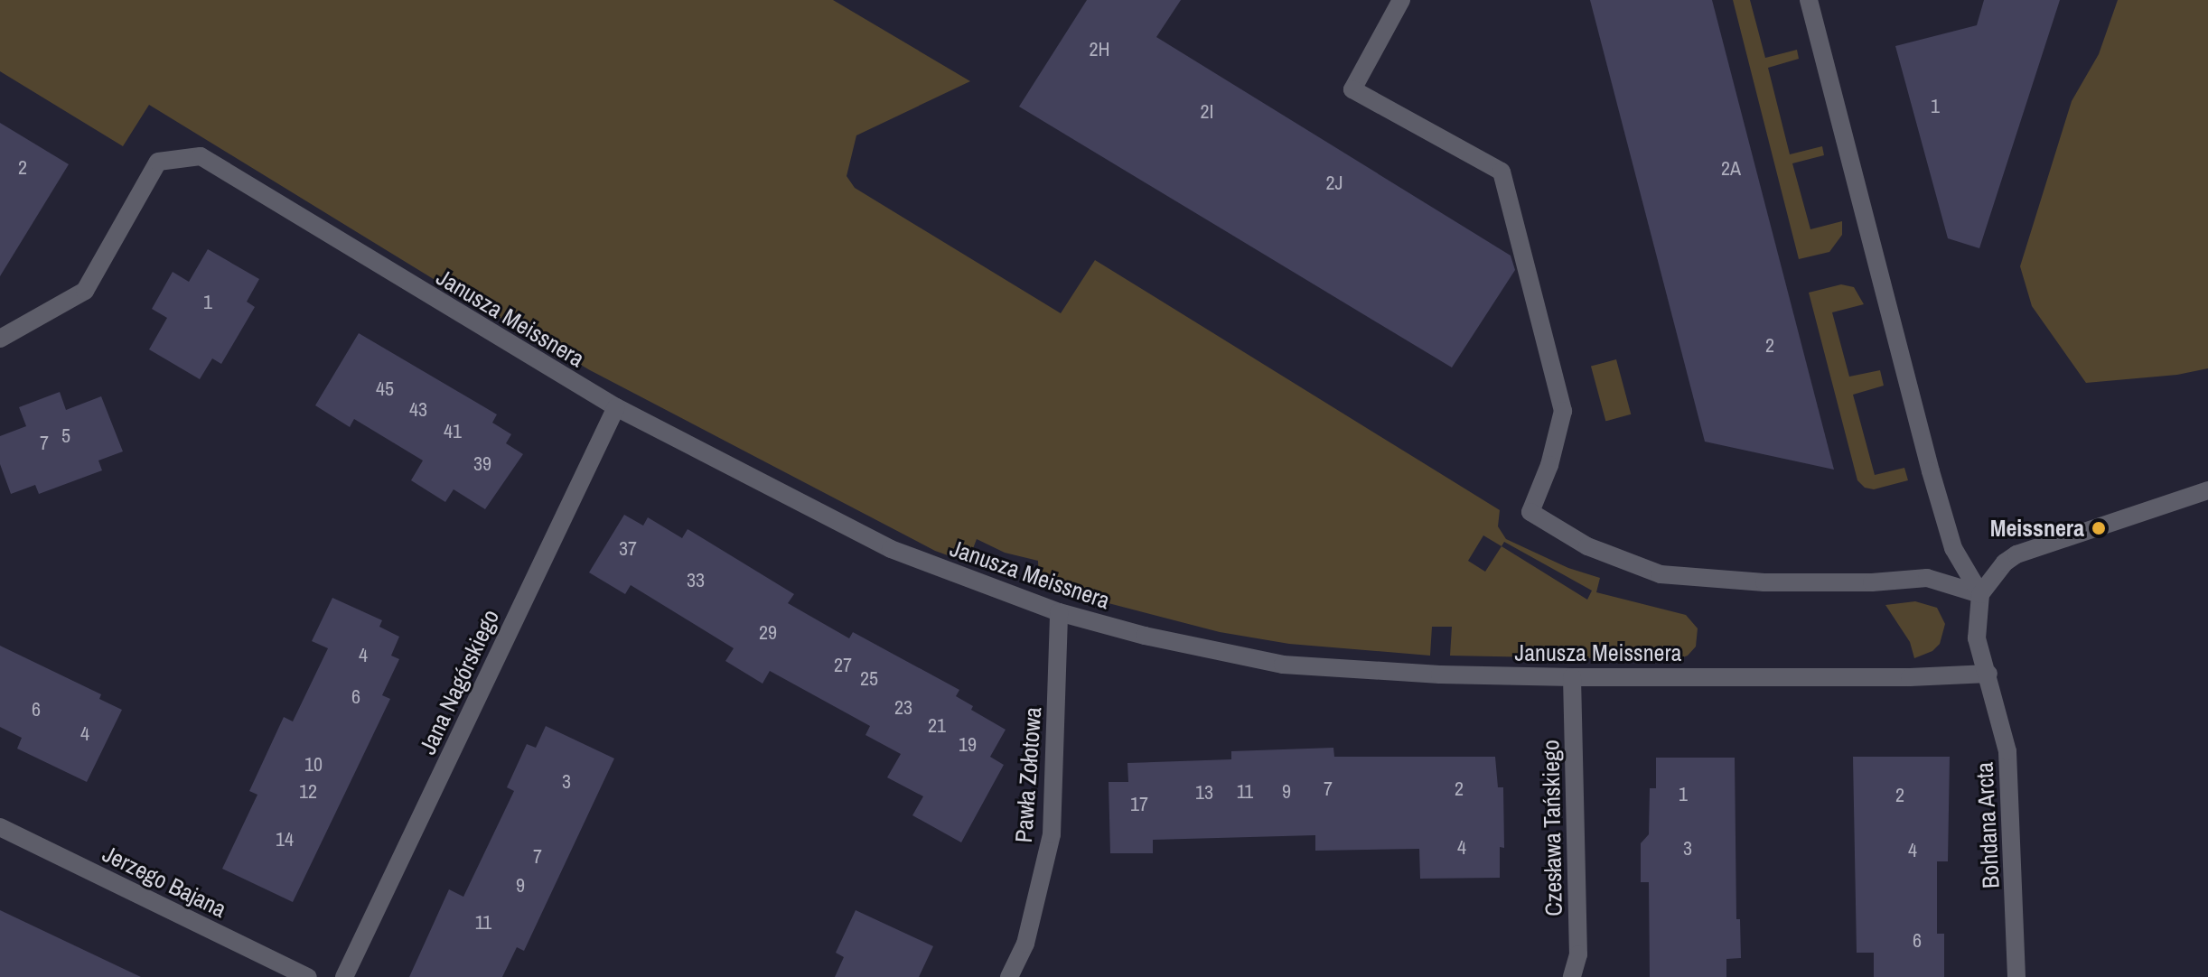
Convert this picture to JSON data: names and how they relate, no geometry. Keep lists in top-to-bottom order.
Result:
{
  "streets": {
    "street": [
      "Janusza Meissnera",
      "Jana Nagórskiego",
      "Pawła Zołotowa",
      "Bohdana Arcta",
      "Czesława Tańskiego",
      "Jerzego Bajana"
    ]
  },
  "crossings": [
    ["Janusza Meissnera", "Jana Nagórskiego"],
    ["Janusza Meissnera", "Pawła Zołotowa"],
    ["Janusza Meissnera", "Bohdana Arcta"],
    ["Janusza Meissnera", "Czesława Tańskiego"]
  ],
  "places": ["Meissnera"],
  "house_numbers": [
    "2H",
    "1",
    "2I",
    "2",
    "2A",
    "2J",
    "1",
    "2",
    "45",
    "43",
    "41",
    "5",
    "7",
    "39",
    "37",
    "33",
    "29",
    "4",
    "27",
    "25",
    "6",
    "23",
    "6",
    "21",
    "4",
    "19",
    "10",
    "3",
    "7",
    "2",
    "12",
    "11",
    "9",
    "13",
    "1",
    "2",
    "17",
    "14",
    "4",
    "3",
    "4",
    "7",
    "9",
    "11",
    "6"
  ]
}
